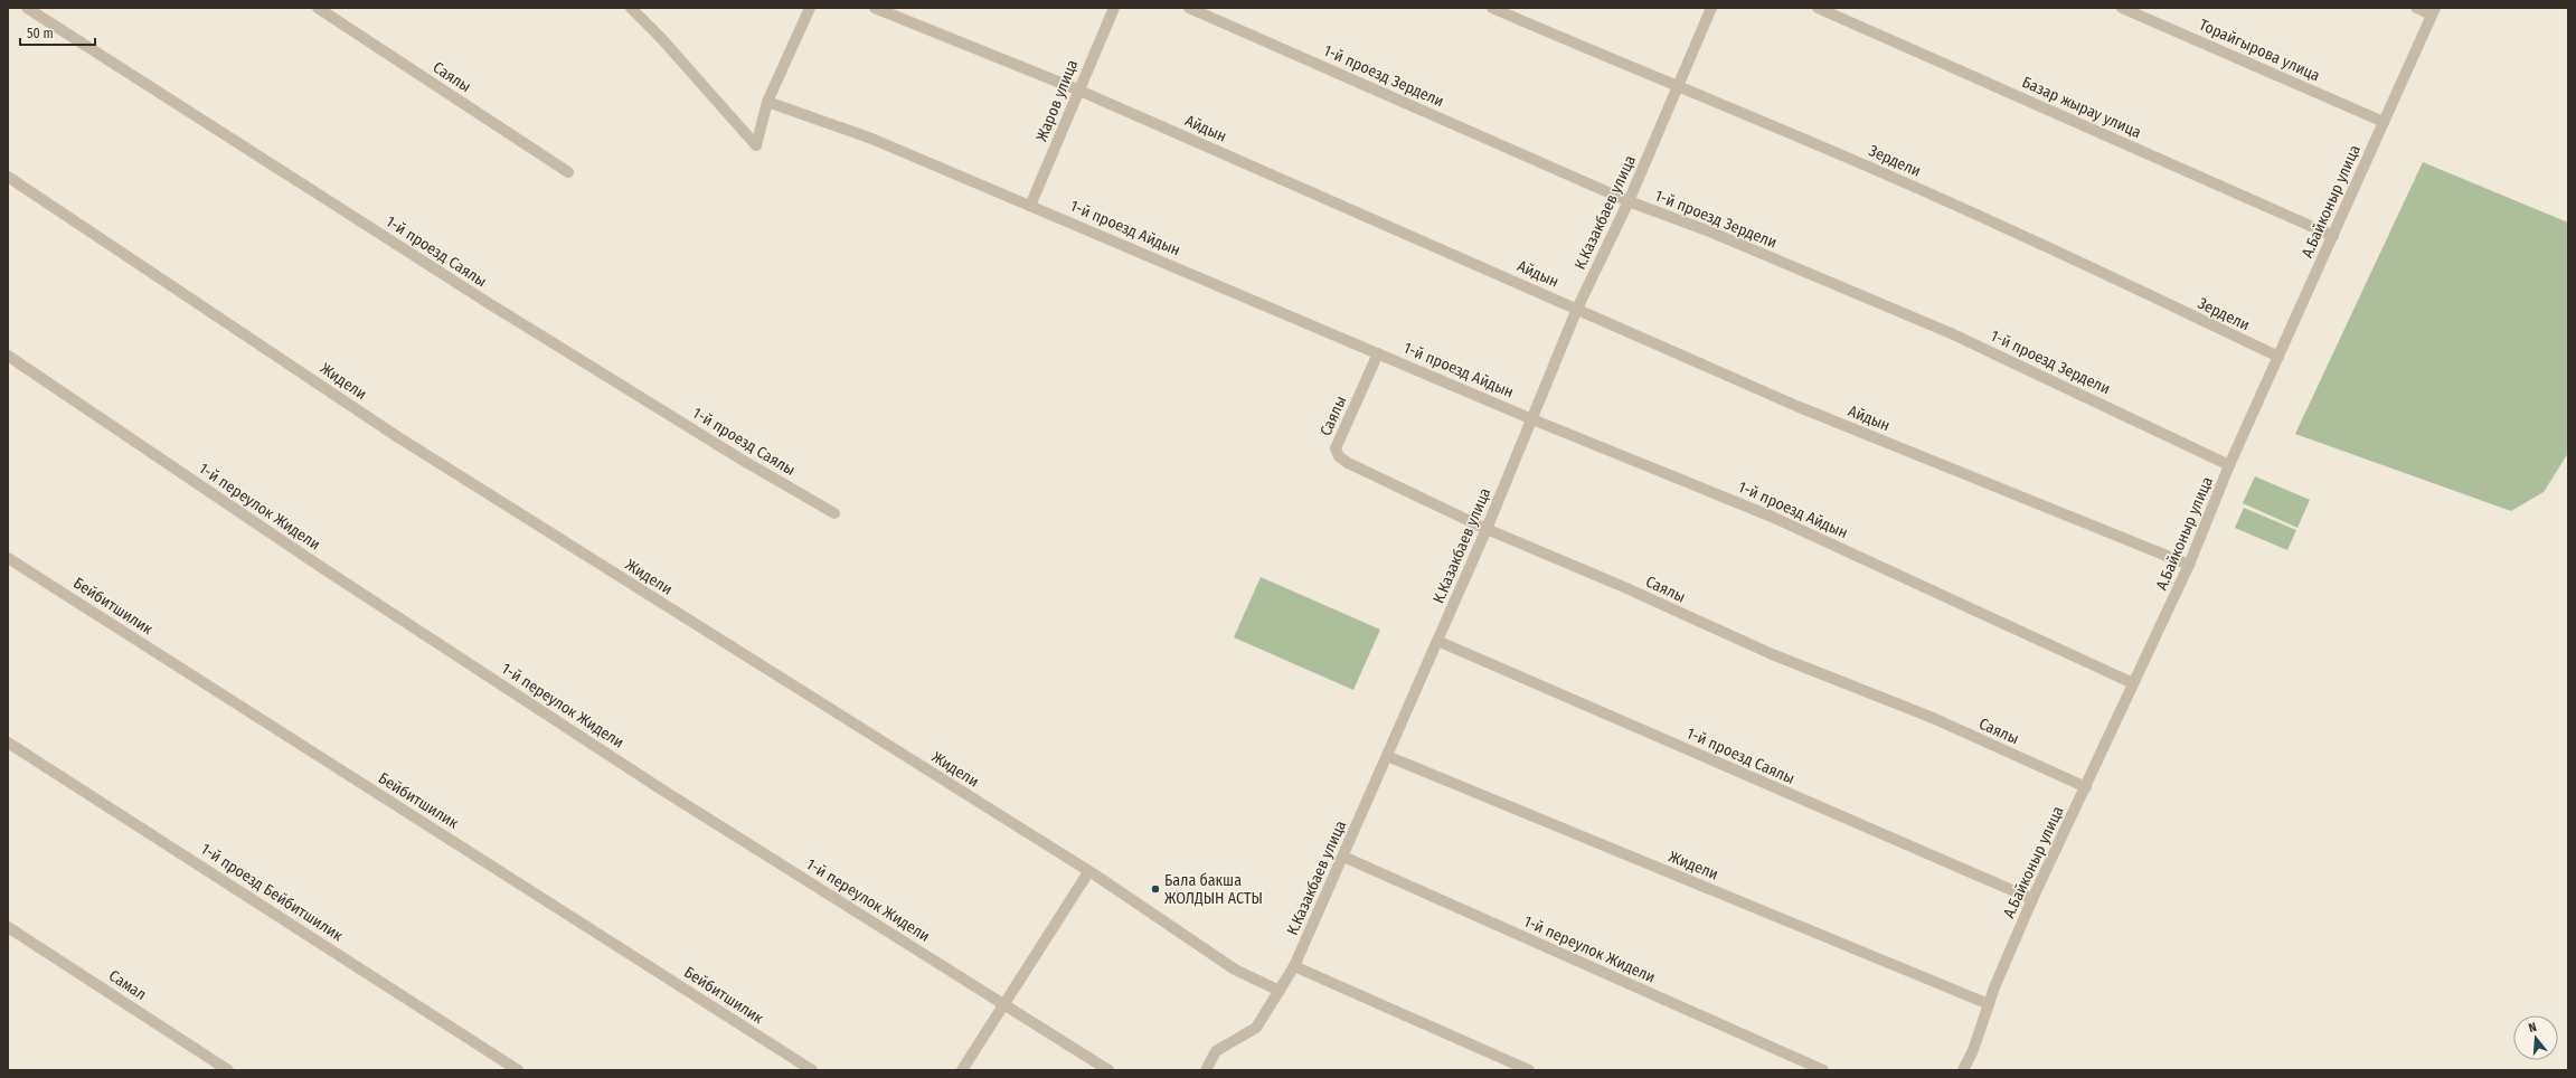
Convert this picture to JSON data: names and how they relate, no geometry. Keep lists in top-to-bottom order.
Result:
{
  "streets": {
    "street": [
      "Торайгырова улица",
      "1-й проезд Зердели",
      "Саялы",
      "Жаров улица",
      "Базар жырау улица",
      "Айдын",
      "Зердели",
      "А.Байконыр улица",
      "К.Казакбаев улица",
      "1-й проезд Айдын",
      "1-й проезд Саялы",
      "Жидели",
      "1-й переулок Жидели",
      "Бейбитшилик",
      "1-й проезд Бейбитшилик",
      "Самал"
    ]
  },
  "crossings": [
    ["Торайгырова улица", "А.Байконыр улица"],
    ["1-й проезд Зердели", "А.Байконыр улица"],
    ["1-й проезд Зердели", "К.Казакбаев улица"],
    ["Саялы", "А.Байконыр улица"],
    ["Саялы", "К.Казакбаев улица"],
    ["Саялы", "1-й проезд Айдын"],
    ["Жаров улица", "Айдын"],
    ["Жаров улица", "1-й проезд Айдын"],
    ["Базар жырау улица", "А.Байконыр улица"],
    ["Айдын", "А.Байконыр улица"],
    ["Айдын", "К.Казакбаев улица"],
    ["Зердели", "А.Байконыр улица"],
    ["Зердели", "К.Казакбаев улица"],
    ["А.Байконыр улица", "1-й проезд Айдын"],
    ["А.Байконыр улица", "1-й проезд Саялы"],
    ["А.Байконыр улица", "Жидели"],
    ["К.Казакбаев улица", "1-й проезд Айдын"],
    ["К.Казакбаев улица", "1-й проезд Саялы"],
    ["К.Казакбаев улица", "Жидели"],
    ["К.Казакбаев улица", "1-й переулок Жидели"]
  ],
  "places": ["Бала бакша ЖОЛДЫН АСТЫ"],
  "scale_bar": "50 m",
  "north": "top"
}
